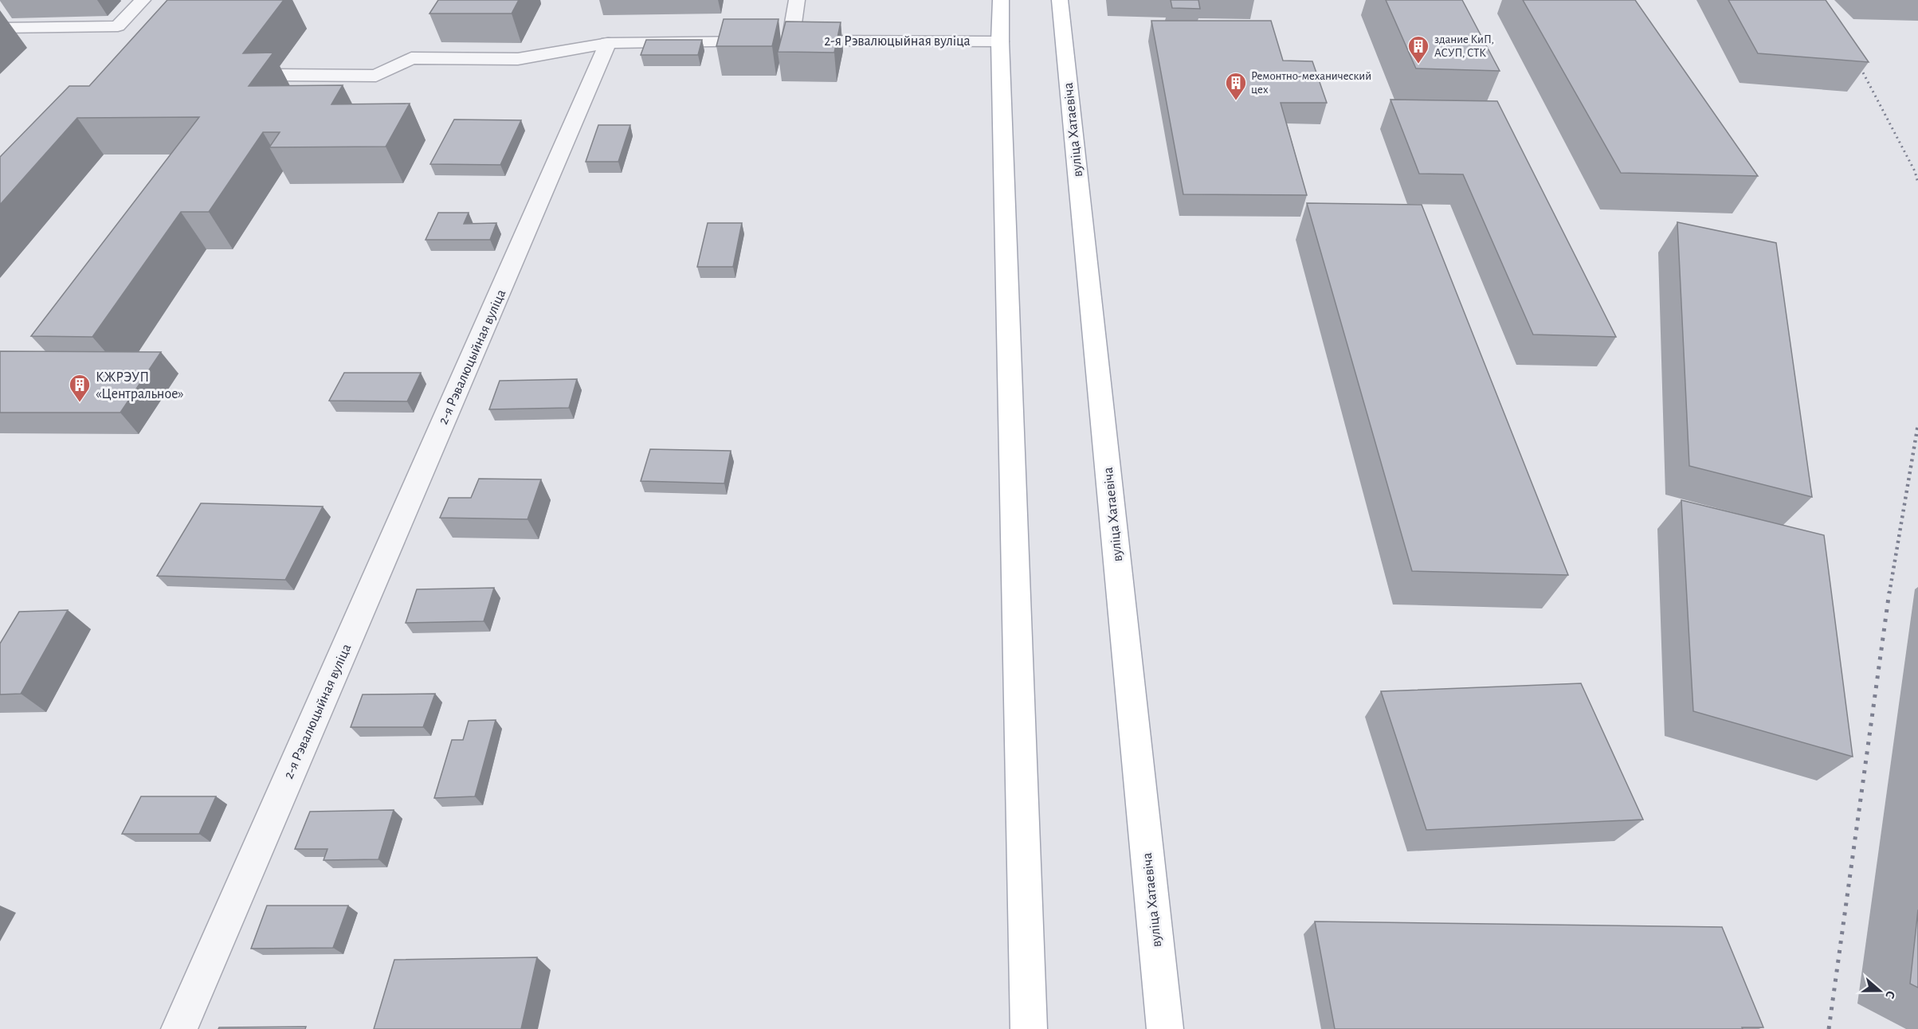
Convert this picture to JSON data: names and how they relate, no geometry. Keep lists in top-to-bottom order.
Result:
{
  "streets": {
    "main road": ["вуліца Хатаевіча"],
    "street": ["2-я Рэвалюцыйная вуліца"]
  },
  "places": {
    "building": ["здание КиП, АСУП, СТК", "Ремонтно-механический цех", "КЖРЭУП «Центральное»"]
  },
  "north": "right"
}
